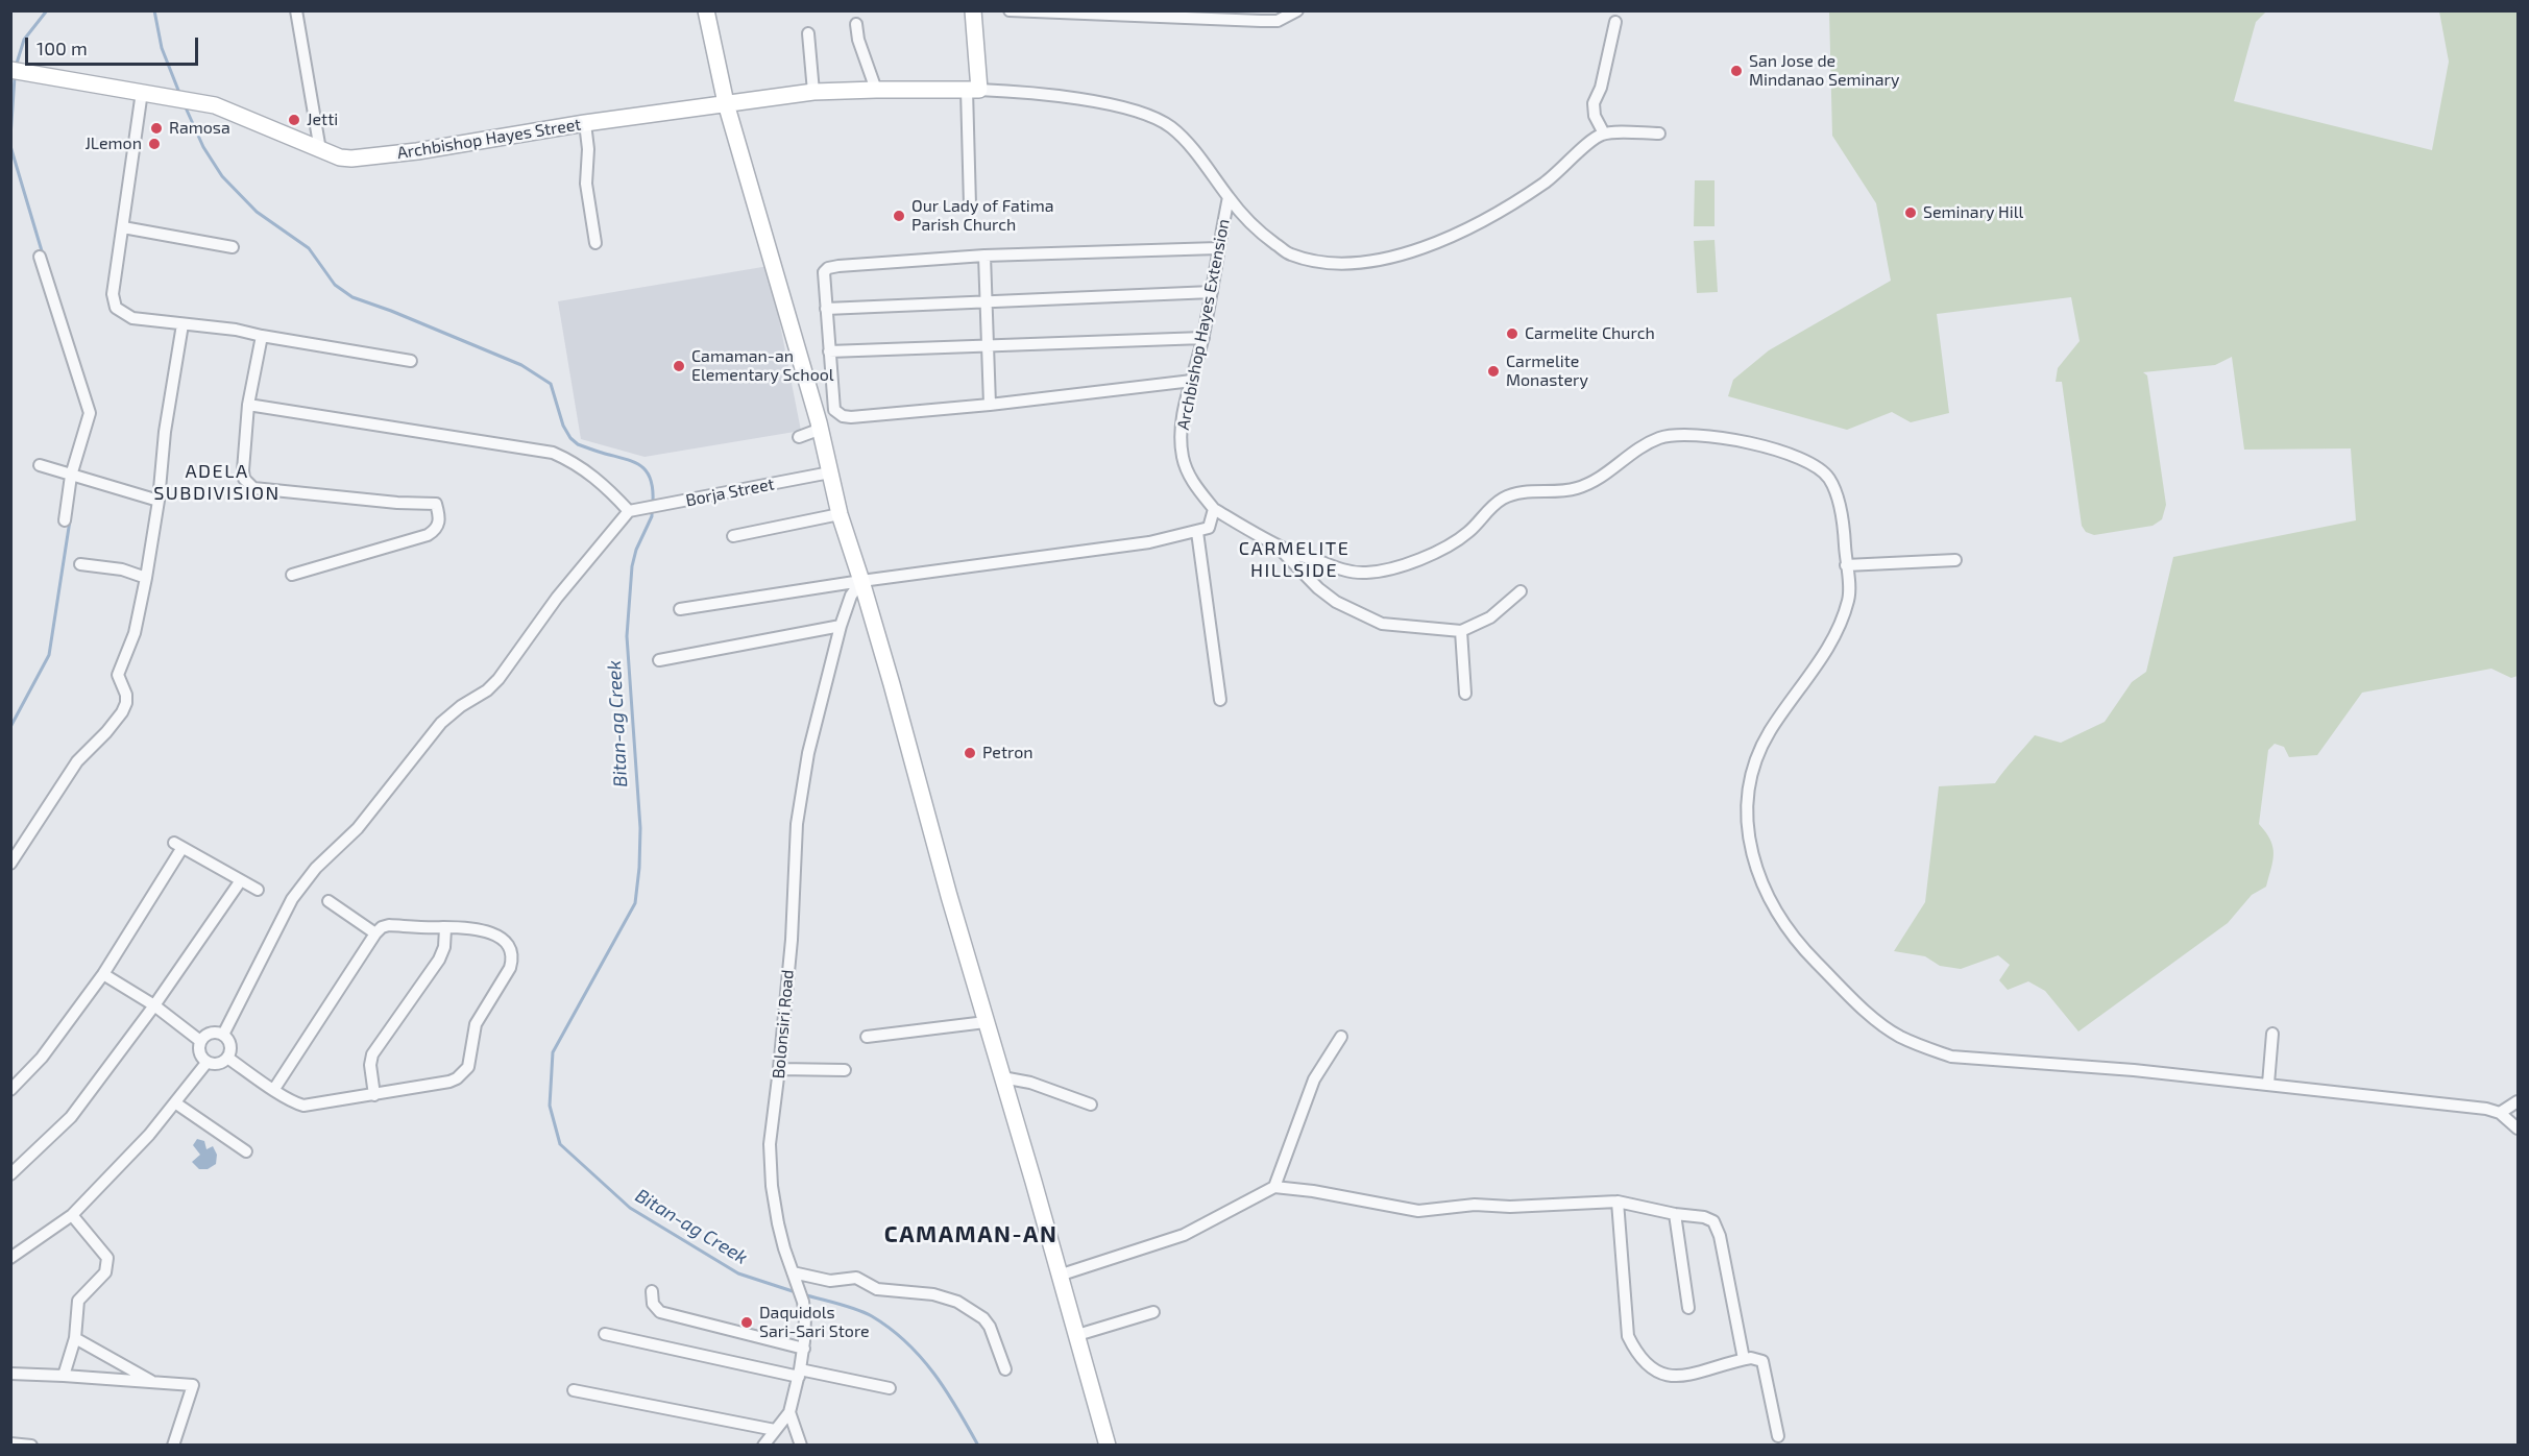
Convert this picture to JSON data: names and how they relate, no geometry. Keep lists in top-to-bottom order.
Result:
{
  "streets": {
    "main road": ["Archbishop Hayes Street"],
    "street": ["Archbishop Hayes Extension", "Borja Street", "Bolonsiri Road"]
  },
  "crossings": [
    ["Archbishop Hayes Street", "Archbishop Hayes Extension"]
  ],
  "districts": ["ADELA SUBDIVISION", "CARMELITE HILLSIDE", "CAMAMAN-AN"],
  "water": ["Bitan-ag Creek"],
  "places": [
    "San Jose de Mindanao Seminary",
    "Jetti",
    "Ramosa",
    "JLemon",
    "Seminary Hill",
    "Our Lady of Fatima Parish Church",
    "Carmelite Church",
    "Camaman-an Elementary School",
    "Carmelite Monastery",
    "Petron",
    "Daquidols Sari-Sari Store"
  ],
  "scale_bar": "100 m"
}
